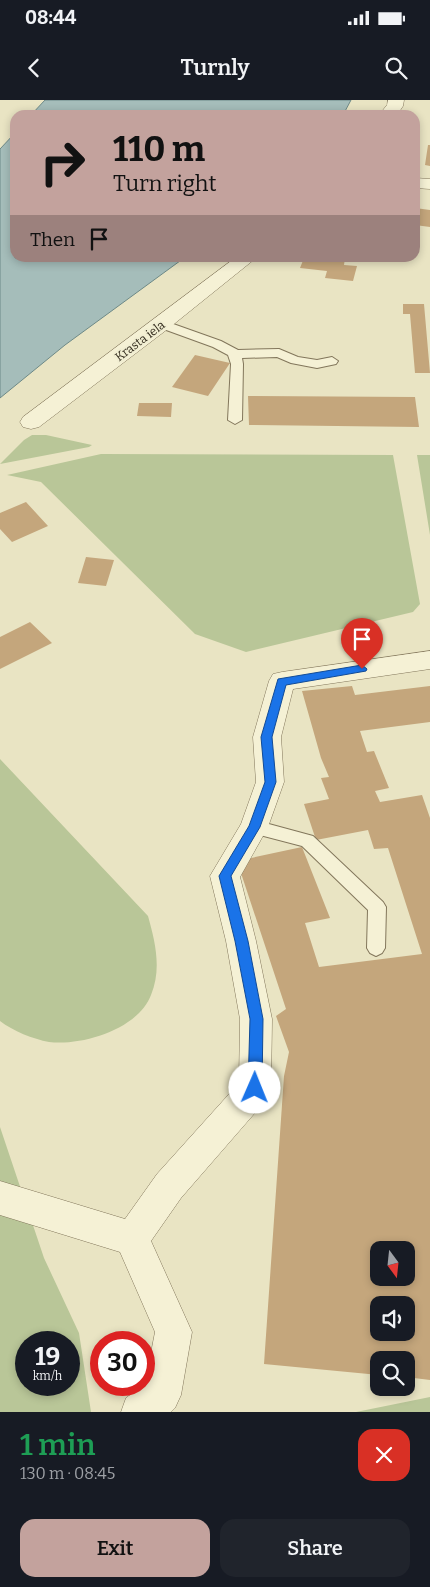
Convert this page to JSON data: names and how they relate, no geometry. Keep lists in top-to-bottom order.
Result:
{
  "streets": {
    "street": ["Krasta iela"]
  },
  "north": "bottom",
  "page": {
    "status": "08:44",
    "header": "Turnly",
    "turn": ["110 m", "Turn right"],
    "then": "Then",
    "speed": "19 km/h",
    "limit": "30",
    "heading": ["1 min", "130 m · 08:45"],
    "buttons": ["Exit", "Share"]
  }
}
